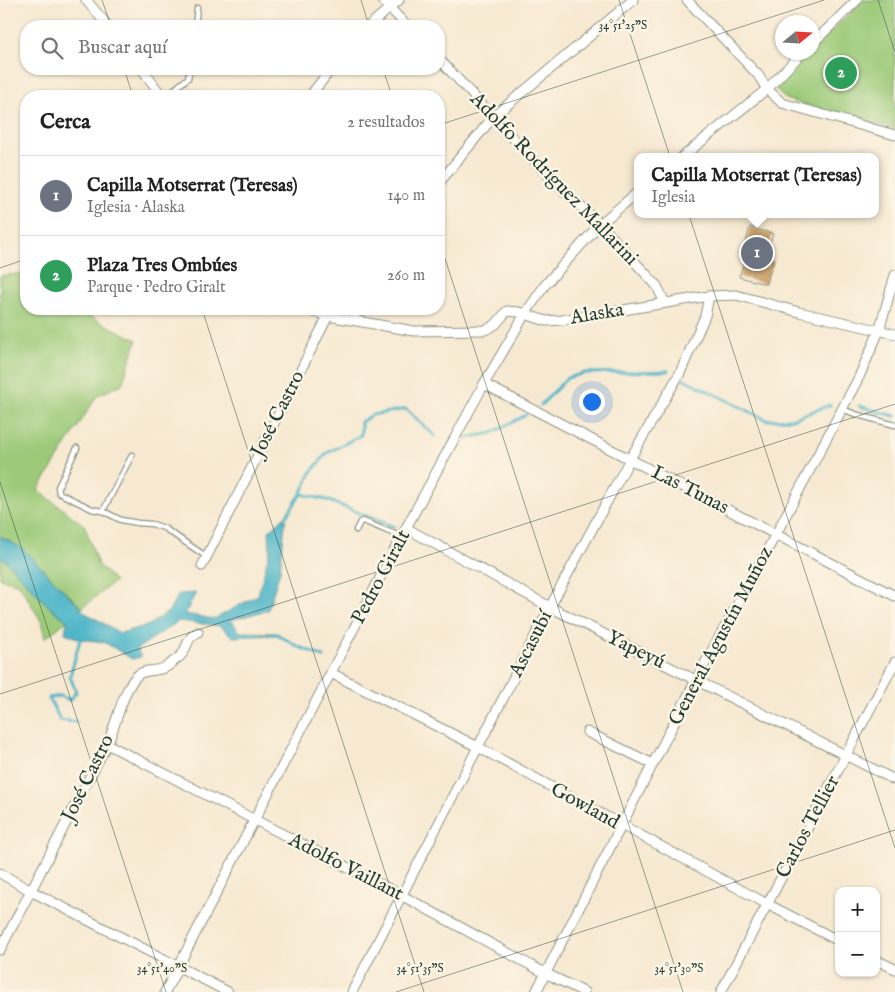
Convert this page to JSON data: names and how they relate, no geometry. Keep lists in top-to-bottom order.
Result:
{
  "streets": {
    "street": [
      "Adolfo Rodríguez Mallarini",
      "Alaska",
      "José Castro",
      "Las Tunas",
      "Pedro Giralt",
      "General Agustín Muñoz",
      "Ascasubí",
      "Yapeyú",
      "Gowland",
      "Carlos Tellier",
      "Adolfo Vaillant"
    ]
  },
  "crossings": [
    ["Adolfo Rodríguez Mallarini", "Alaska"],
    ["Adolfo Rodríguez Mallarini", "Pedro Giralt"],
    ["Alaska", "José Castro"],
    ["Alaska", "Pedro Giralt"],
    ["Alaska", "General Agustín Muñoz"],
    ["Alaska", "Ascasubí"],
    ["José Castro", "Adolfo Vaillant"],
    ["Las Tunas", "Pedro Giralt"],
    ["Las Tunas", "General Agustín Muñoz"],
    ["Las Tunas", "Ascasubí"],
    ["Pedro Giralt", "Yapeyú"],
    ["Pedro Giralt", "Gowland"],
    ["Pedro Giralt", "Adolfo Vaillant"],
    ["General Agustín Muñoz", "Yapeyú"],
    ["General Agustín Muñoz", "Gowland"],
    ["General Agustín Muñoz", "Adolfo Vaillant"],
    ["Ascasubí", "Yapeyú"],
    ["Ascasubí", "Gowland"],
    ["Ascasubí", "Adolfo Vaillant"],
    ["Yapeyú", "Carlos Tellier"],
    ["Gowland", "Carlos Tellier"]
  ],
  "north": "right",
  "page": {
    "search": "Buscar aquí",
    "pins": ["2", "1"],
    "heading": ["Cerca", "2 resultados"],
    "popup": ["Capilla Motserrat (Teresas)", "Iglesia"],
    "list": [
      {
        "mark": "1",
        "name": "Capilla Motserrat (Teresas)",
        "note": "Iglesia · Alaska",
        "value": "140 m"
      },
      {
        "mark": "2",
        "name": "Plaza Tres Ombúes",
        "note": "Parque · Pedro Giralt",
        "value": "260 m"
      }
    ],
    "map_buttons": ["+", "−"]
  },
  "coordinates": [
    "34°51'25\"S",
    "34°51'40\"S",
    "34°51'35\"S",
    "34°51'30\"S"
  ]
}
